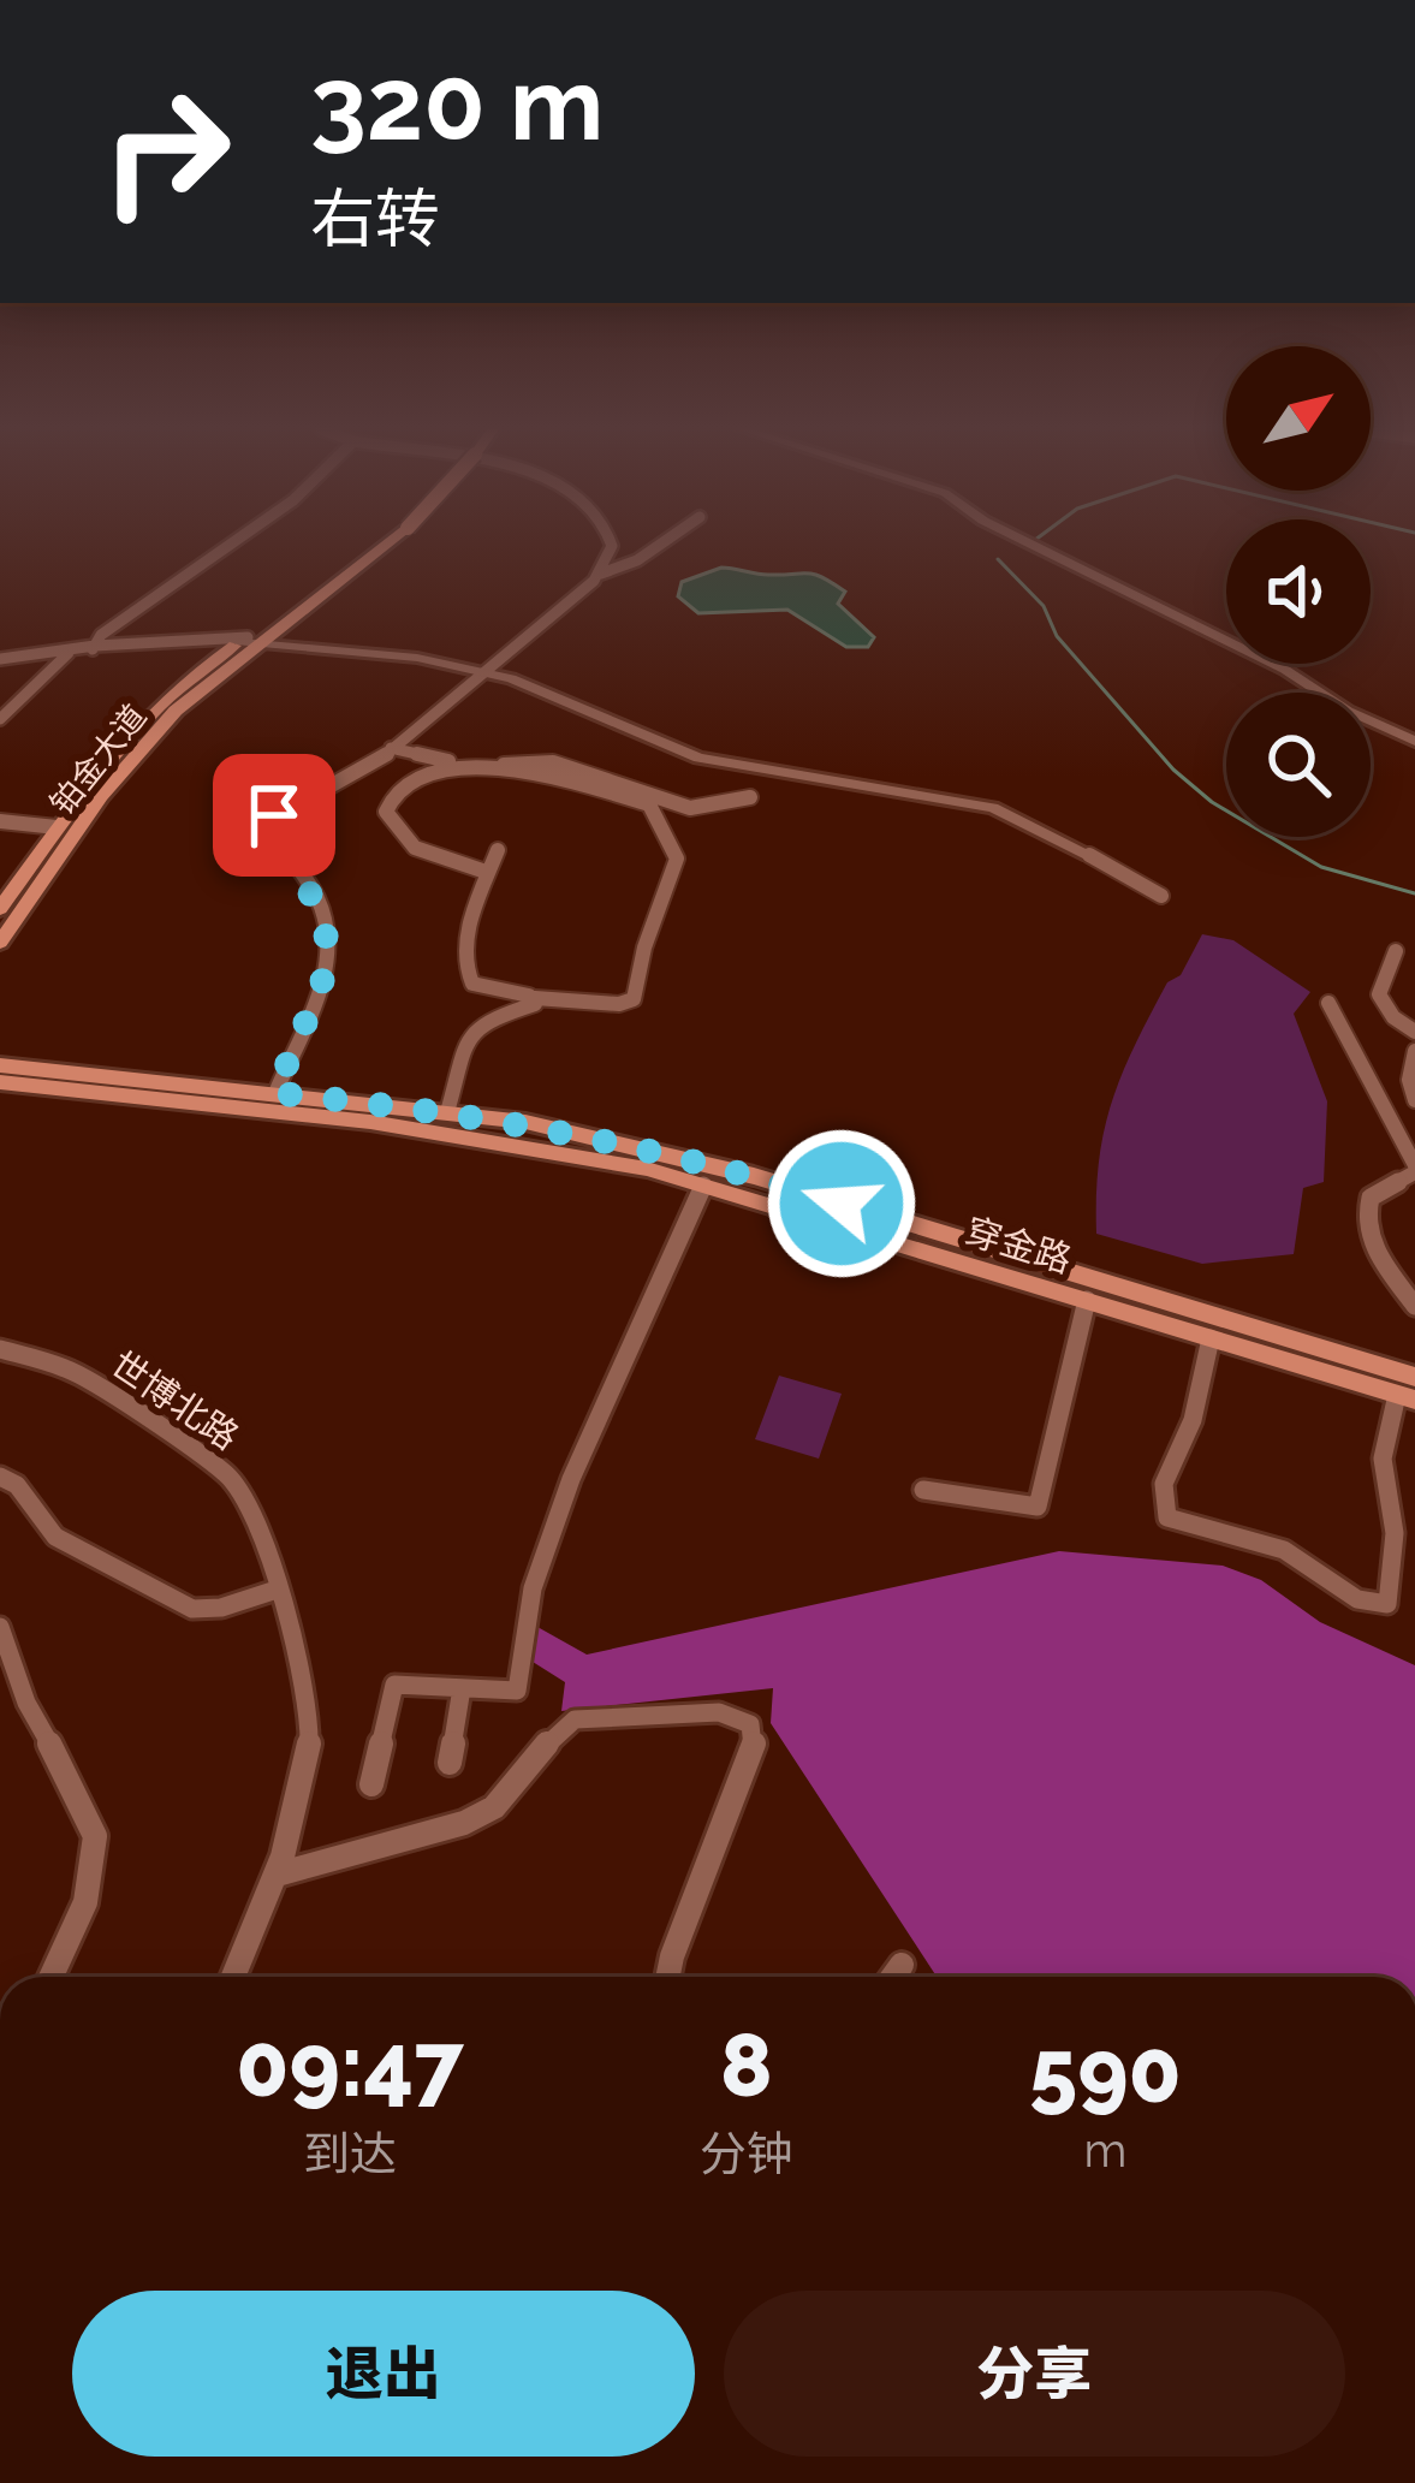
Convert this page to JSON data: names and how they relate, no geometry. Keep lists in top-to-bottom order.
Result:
{
  "streets": {
    "main road": ["铂金大道", "穿金路"],
    "street": ["世博北路"]
  },
  "north": "top right",
  "page": {
    "turn": ["320 m", "右转"],
    "eta": [
      "09:47",
      "到达",
      "8",
      "分钟",
      "590",
      "m"
    ],
    "buttons": ["退出", "分享"]
  }
}
